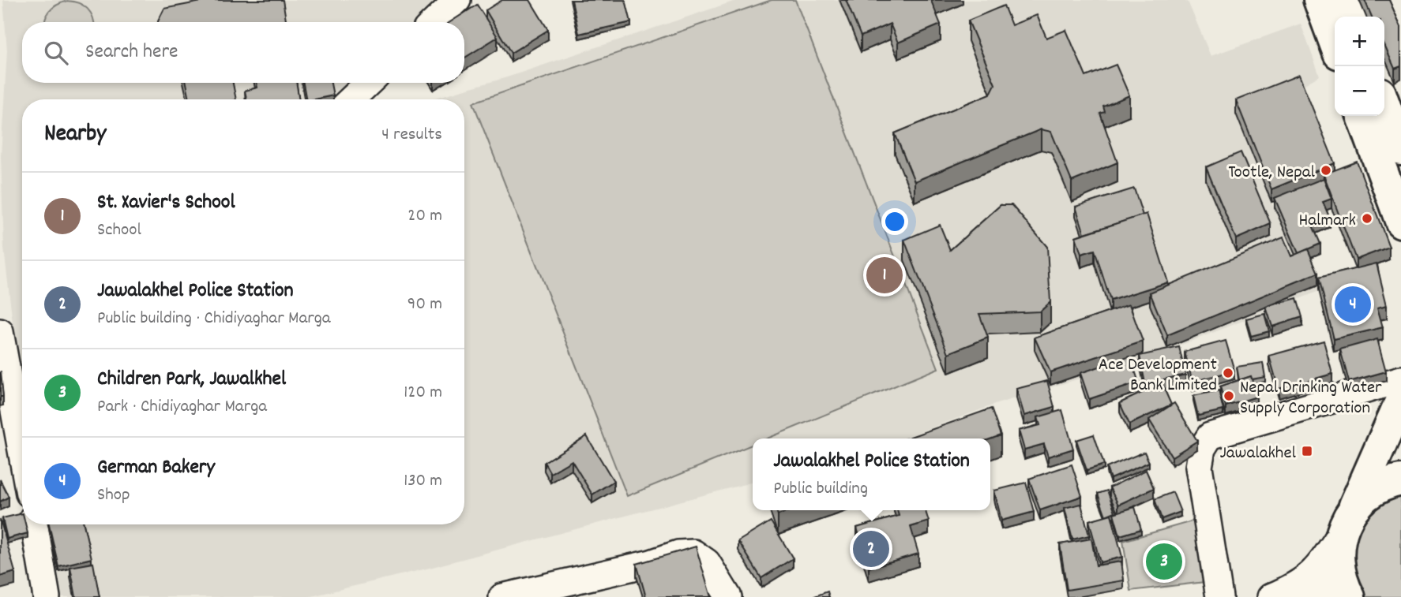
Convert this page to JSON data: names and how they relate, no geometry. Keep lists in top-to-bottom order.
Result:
{
  "places": {
    "other": [
      "Tootle, Nepal",
      "Halmark",
      "Ace Development Bank Limited",
      "Nepal Drinking Water Supply Corporation"
    ],
    "transit": ["Jawalakhel"]
  },
  "page": {
    "map_buttons": ["+", "−"],
    "search": "Search here",
    "heading": ["Nearby", "4 results"],
    "list": [
      {
        "mark": "1",
        "name": "St. Xavier's School",
        "note": "School",
        "value": "20 m"
      },
      {
        "mark": "2",
        "name": "Jawalakhel Police Station",
        "note": "Public building · Chidiyaghar Marga",
        "value": "90 m"
      },
      {
        "mark": "3",
        "name": "Children Park, Jawalkhel",
        "note": "Park · Chidiyaghar Marga",
        "value": "120 m"
      },
      {
        "mark": "4",
        "name": "German Bakery",
        "note": "Shop",
        "value": "130 m"
      }
    ],
    "pins": [
      "1",
      "4",
      "2",
      "3"
    ],
    "popup": ["Jawalakhel Police Station", "Public building"]
  }
}
